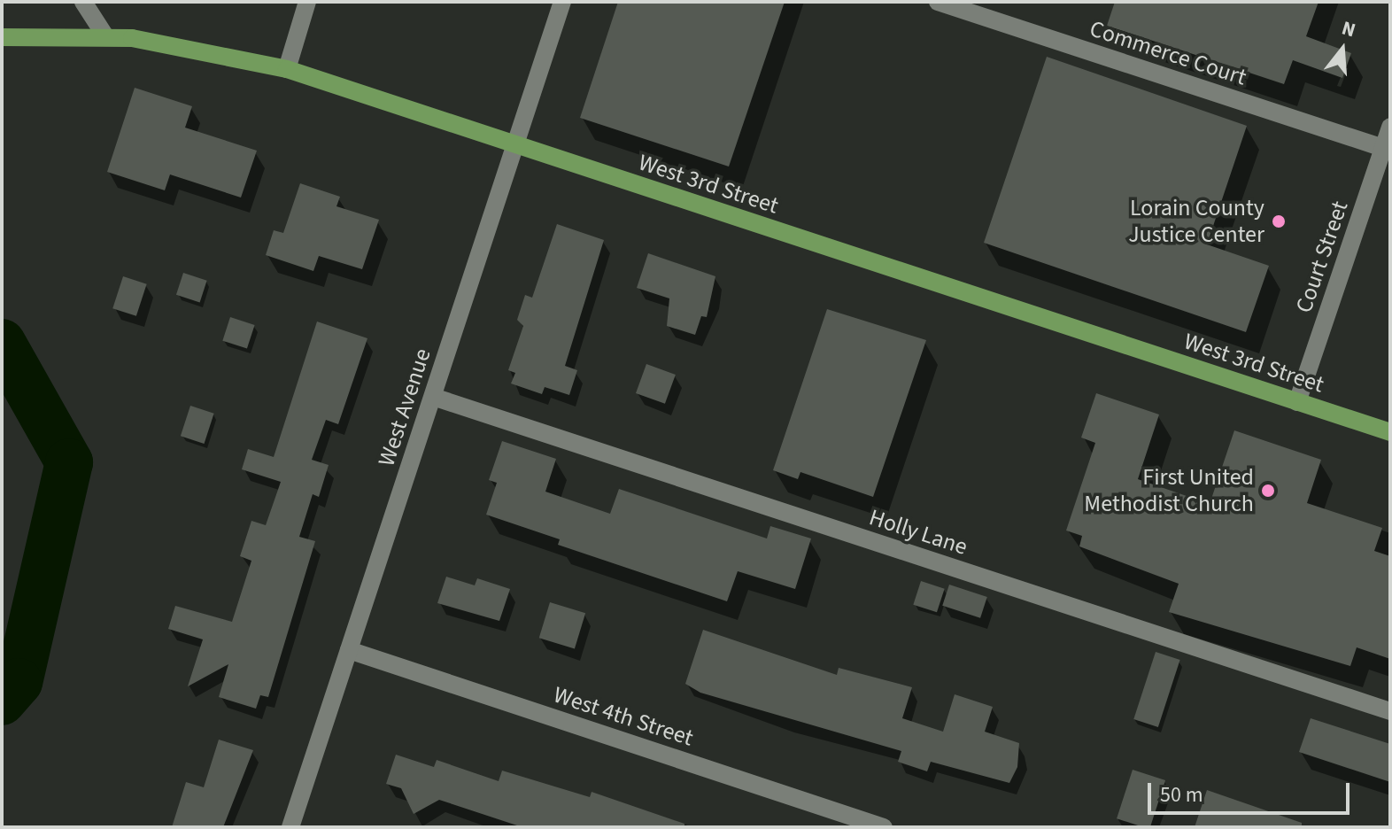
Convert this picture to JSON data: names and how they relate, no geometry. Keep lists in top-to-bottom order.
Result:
{
  "streets": {
    "main road": ["West 3rd Street"],
    "street": [
      "Commerce Court",
      "Court Street",
      "West Avenue",
      "Holly Lane",
      "West 4th Street"
    ]
  },
  "crossings": [
    ["Commerce Court", "Court Street"],
    ["West 3rd Street", "Court Street"],
    ["West 3rd Street", "West Avenue"],
    ["West Avenue", "Holly Lane"],
    ["West Avenue", "West 4th Street"]
  ],
  "places": ["Lorain County Justice Center", "First United Methodist Church"],
  "scale_bar": "50 m",
  "north": "top"
}
